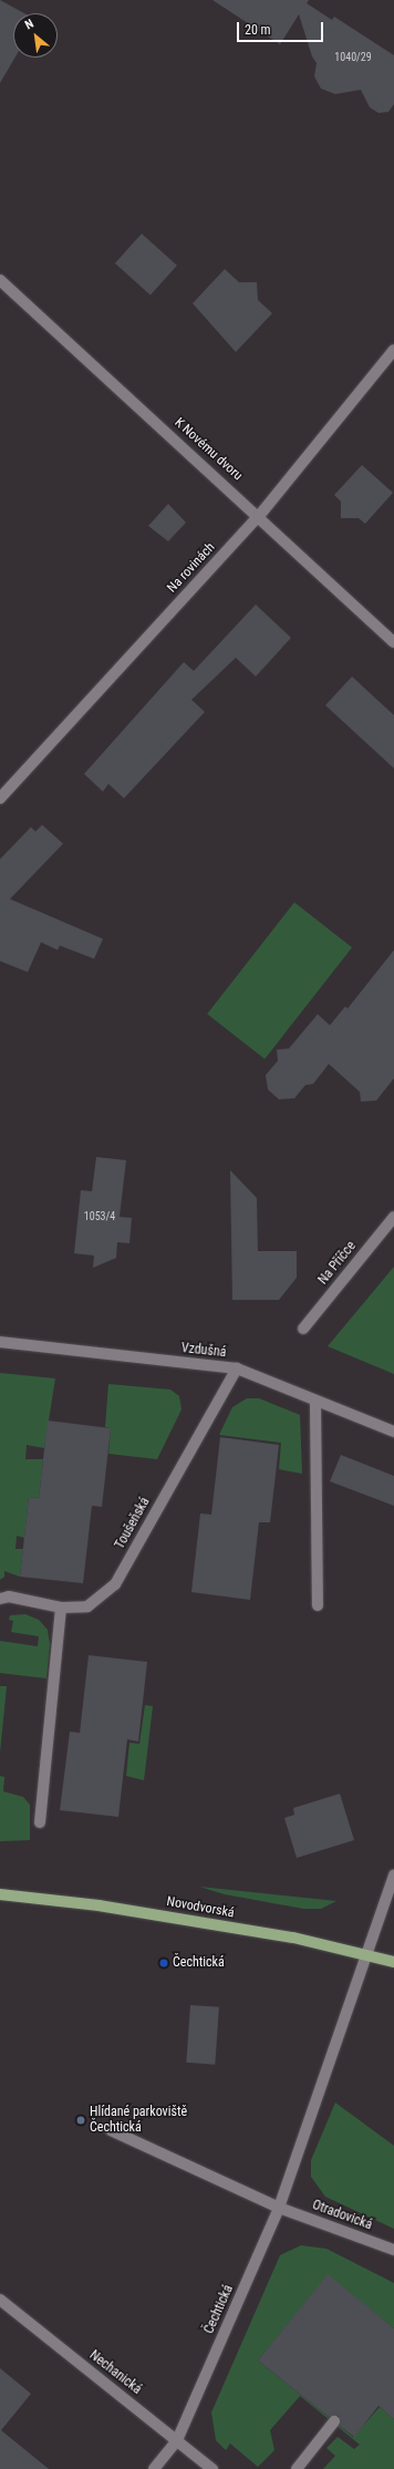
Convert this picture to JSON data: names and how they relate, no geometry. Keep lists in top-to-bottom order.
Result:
{
  "streets": {
    "main road": ["Novodvorská"],
    "street": [
      "K Novému dvoru",
      "Na rovinách",
      "Na Příčce",
      "Vzdušná",
      "Toušeňská",
      "Otradovická",
      "Čechtická",
      "Nechanická"
    ]
  },
  "crossings": [
    ["K Novému dvoru", "Na rovinách"],
    ["Vzdušná", "Toušeňská"],
    ["Novodvorská", "Čechtická"],
    ["Otradovická", "Čechtická"],
    ["Čechtická", "Nechanická"]
  ],
  "places": ["Čechtická", "Hlídané parkoviště Čechtická"],
  "house_numbers": ["1040/29", "1053/4"],
  "scale_bar": "20 m",
  "north": "top left"
}
